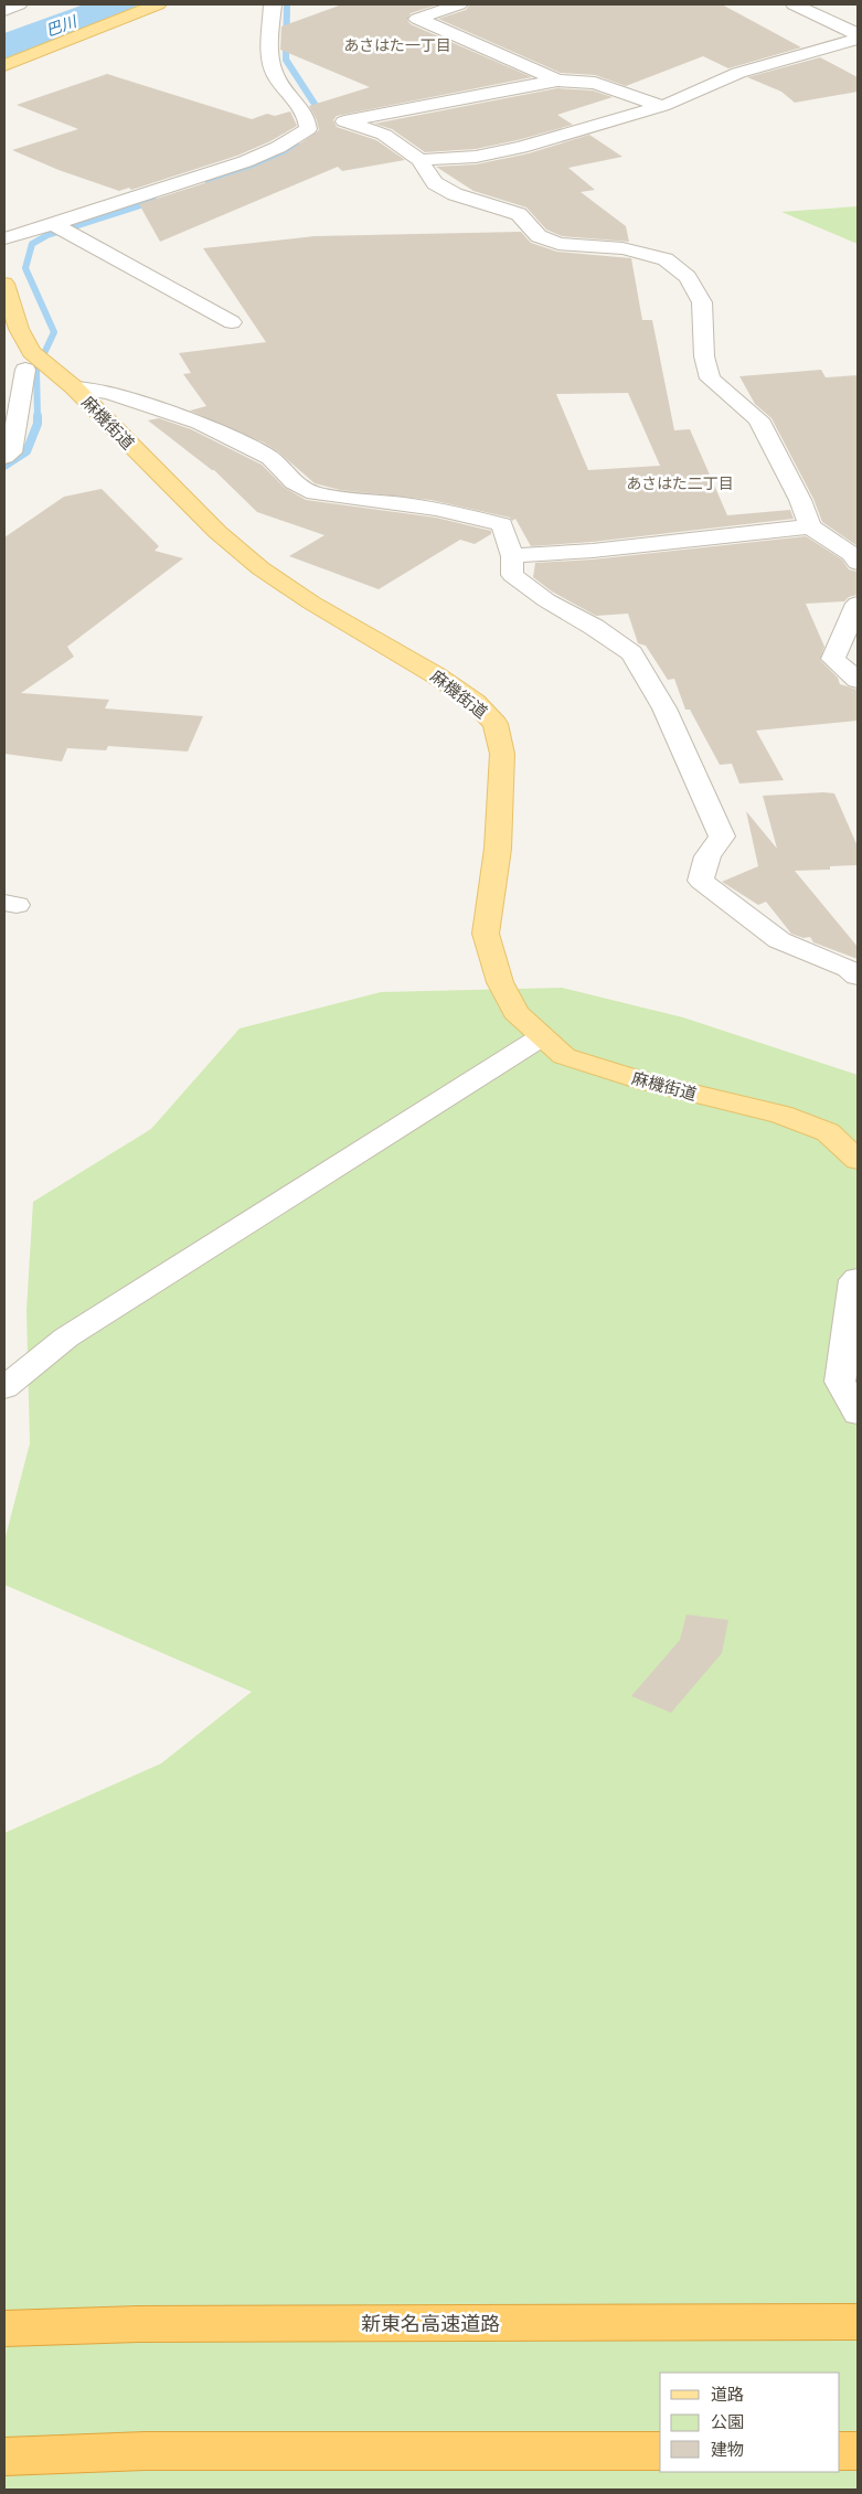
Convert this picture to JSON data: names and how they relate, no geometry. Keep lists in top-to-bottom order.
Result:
{
  "streets": {
    "highway": ["新東名高速道路"],
    "main road": ["麻機街道"]
  },
  "districts": ["あさはた一丁目", "あさはた二丁目"],
  "water": ["巴川"],
  "legend": ["道路", "公園", "建物"]
}
